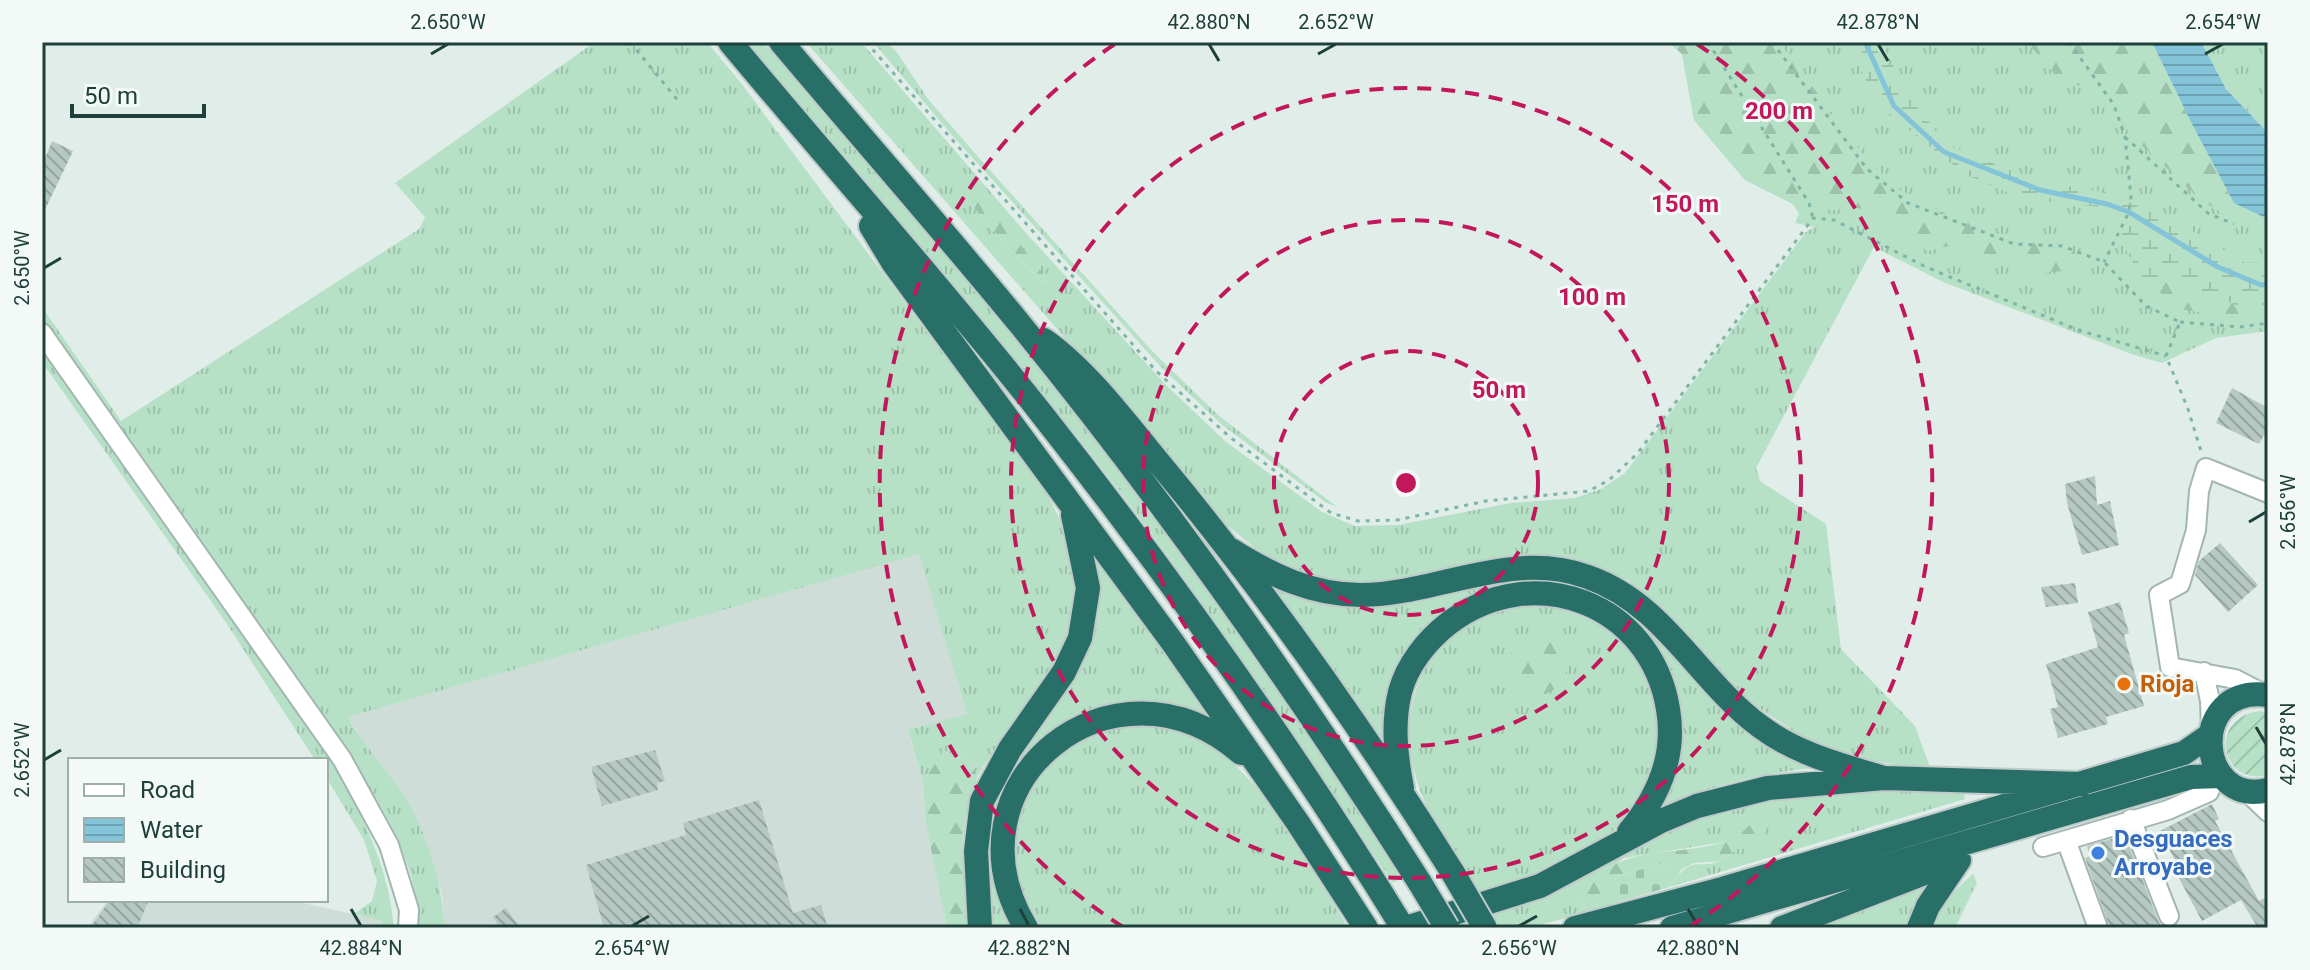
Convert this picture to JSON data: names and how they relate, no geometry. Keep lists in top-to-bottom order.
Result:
{
  "places": ["Rioja", "Desguaces Arroyabe"],
  "legend": ["Road", "Water", "Building"],
  "scale_bar": "50 m",
  "coordinates": [
    "2.650°W",
    "42.880°N",
    "2.652°W",
    "42.878°N",
    "2.654°W",
    "2.656°W",
    "42.884°N",
    "42.882°N"
  ],
  "rings": [
    "200 m",
    "150 m",
    "100 m",
    "50 m"
  ]
}
